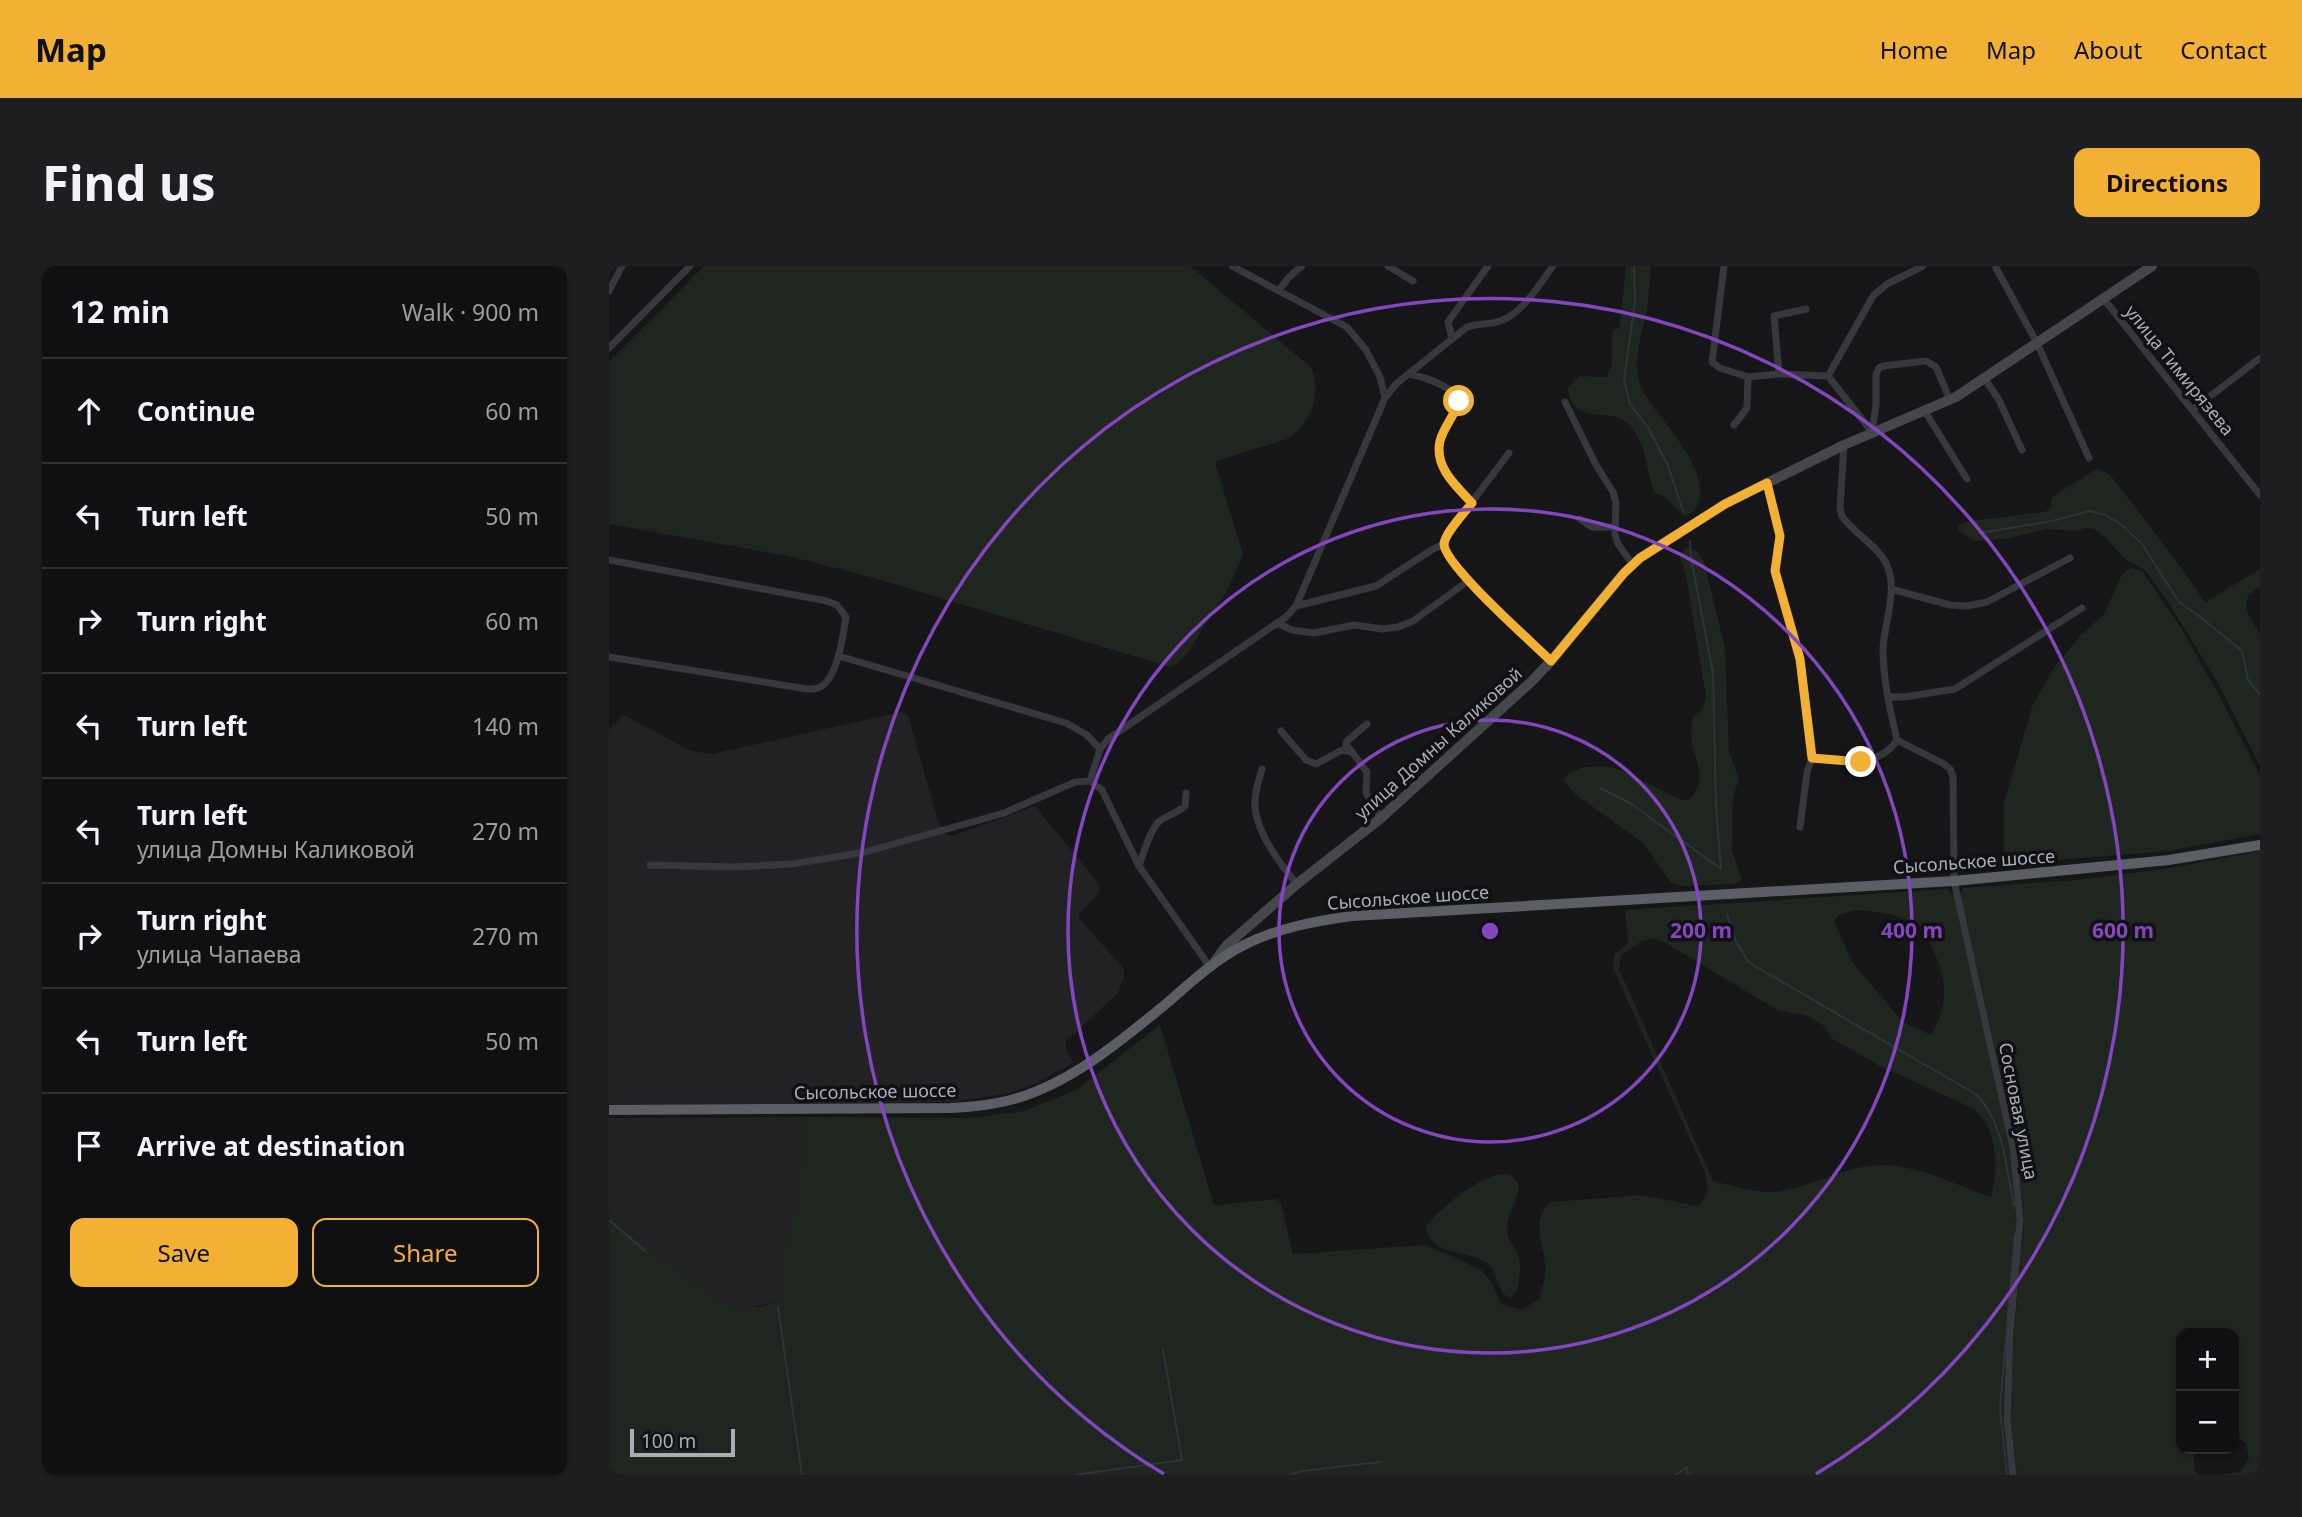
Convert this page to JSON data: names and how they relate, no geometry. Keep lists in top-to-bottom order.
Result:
{
  "streets": {
    "highway": ["Сысольское шоссе"],
    "main road": ["улица Домны Каликовой"],
    "street": ["улица Тимирязева", "Сосновая улица"]
  },
  "crossings": [
    ["улица Тимирязева", "улица Домны Каликовой"],
    ["улица Домны Каликовой", "Сысольское шоссе"],
    ["Сысольское шоссе", "Сосновая улица"]
  ],
  "scale_bar": "100 m",
  "page": {
    "header": "Map",
    "nav": [
      "Home",
      "Map",
      "About",
      "Contact"
    ],
    "buttons": [
      "Directions",
      ["Save", "Share"]
    ],
    "title": "Find us",
    "heading": ["12 min", "Walk · 900 m"],
    "list": [
      ["Continue", "60 m"],
      ["Turn left", "50 m"],
      ["Turn right", "60 m"],
      ["Turn left", "140 m"],
      ["Turn left", "улица Домны Каликовой", "270 m"],
      ["Turn right", "улица Чапаева", "270 m"],
      ["Turn left", "50 m"],
      "Arrive at destination"
    ],
    "map_buttons": ["+", "−"],
    "scale": "100 m"
  },
  "rings": ["200 m", "400 m", "600 m"]
}
